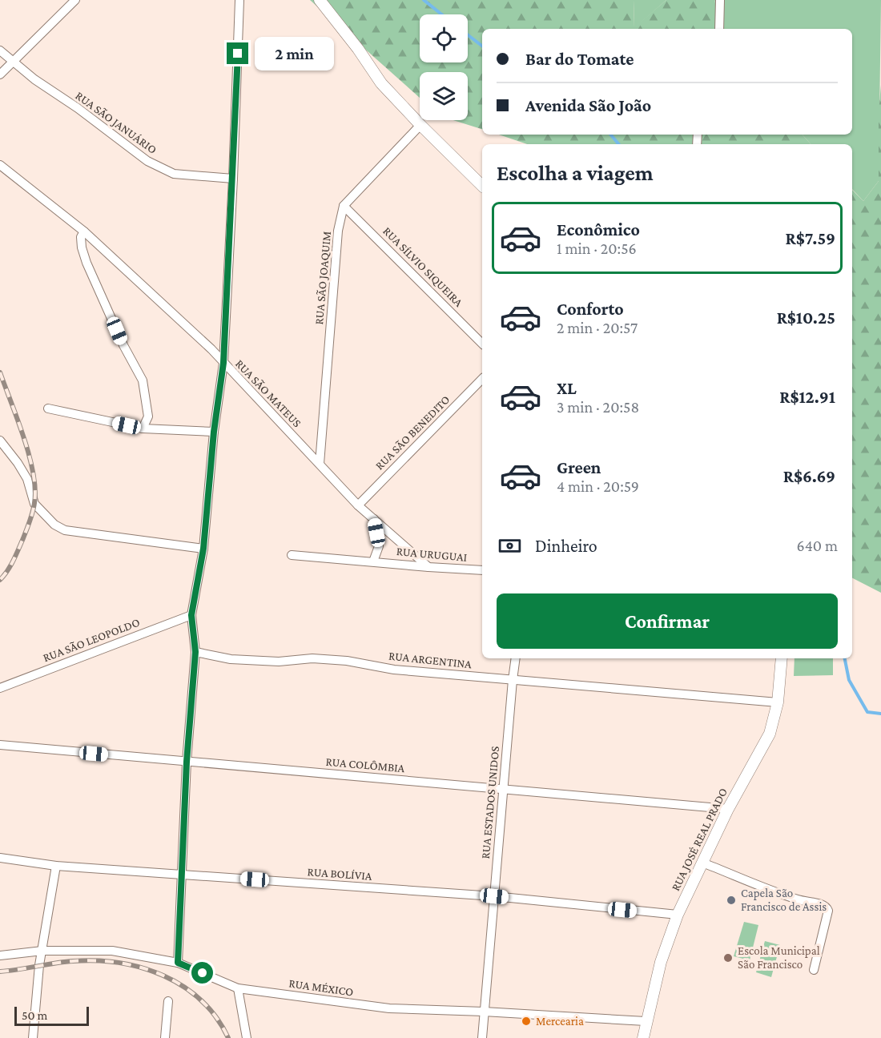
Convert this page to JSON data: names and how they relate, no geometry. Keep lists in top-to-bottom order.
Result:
{
  "streets": {
    "street": [
      "RUA SÃO JANUÁRIO",
      "RUA SÍLVIO SIQUEIRA",
      "RUA SÃO JOAQUIM",
      "RUA SÃO MATEUS",
      "RUA SÃO BENEDITO",
      "RUA URUGUAI",
      "RUA SÃO LEOPOLDO",
      "RUA ARGENTINA",
      "RUA COLÔMBIA",
      "RUA ESTADOS UNIDOS",
      "RUA JOSÉ REAL PRADO",
      "RUA BOLÍVIA",
      "RUA MÉXICO"
    ]
  },
  "crossings": [
    ["RUA SÍLVIO SIQUEIRA", "RUA SÃO JOAQUIM"],
    ["RUA SÃO JOAQUIM", "RUA SÃO MATEUS"],
    ["RUA SÃO MATEUS", "RUA SÃO BENEDITO"],
    ["RUA SÃO MATEUS", "RUA URUGUAI"],
    ["RUA ARGENTINA", "RUA ESTADOS UNIDOS"],
    ["RUA ARGENTINA", "RUA JOSÉ REAL PRADO"],
    ["RUA COLÔMBIA", "RUA ESTADOS UNIDOS"],
    ["RUA COLÔMBIA", "RUA JOSÉ REAL PRADO"],
    ["RUA ESTADOS UNIDOS", "RUA BOLÍVIA"],
    ["RUA ESTADOS UNIDOS", "RUA MÉXICO"],
    ["RUA JOSÉ REAL PRADO", "RUA BOLÍVIA"],
    ["RUA JOSÉ REAL PRADO", "RUA MÉXICO"]
  ],
  "places": ["Capela São Francisco de Assis", "Escola Municipal São Francisco", "Mercearia"],
  "scale_bar": "50 m",
  "page": {
    "banner": ["Bar do Tomate", "Avenida São João"],
    "bubble": "2 min",
    "heading": "Escolha a viagem",
    "list": [
      {
        "name": "Econômico",
        "note": "1 min · 20:56",
        "value": "R$7.59"
      },
      {
        "name": "Conforto",
        "note": "2 min · 20:57",
        "value": "R$10.25"
      },
      {
        "name": "XL",
        "note": "3 min · 20:58",
        "value": "R$12.91"
      },
      {
        "name": "Green",
        "note": "4 min · 20:59",
        "value": "R$6.69"
      }
    ],
    "pay": ["Dinheiro", "640 m"],
    "buttons": "Confirmar",
    "scale": "50 m"
  }
}
